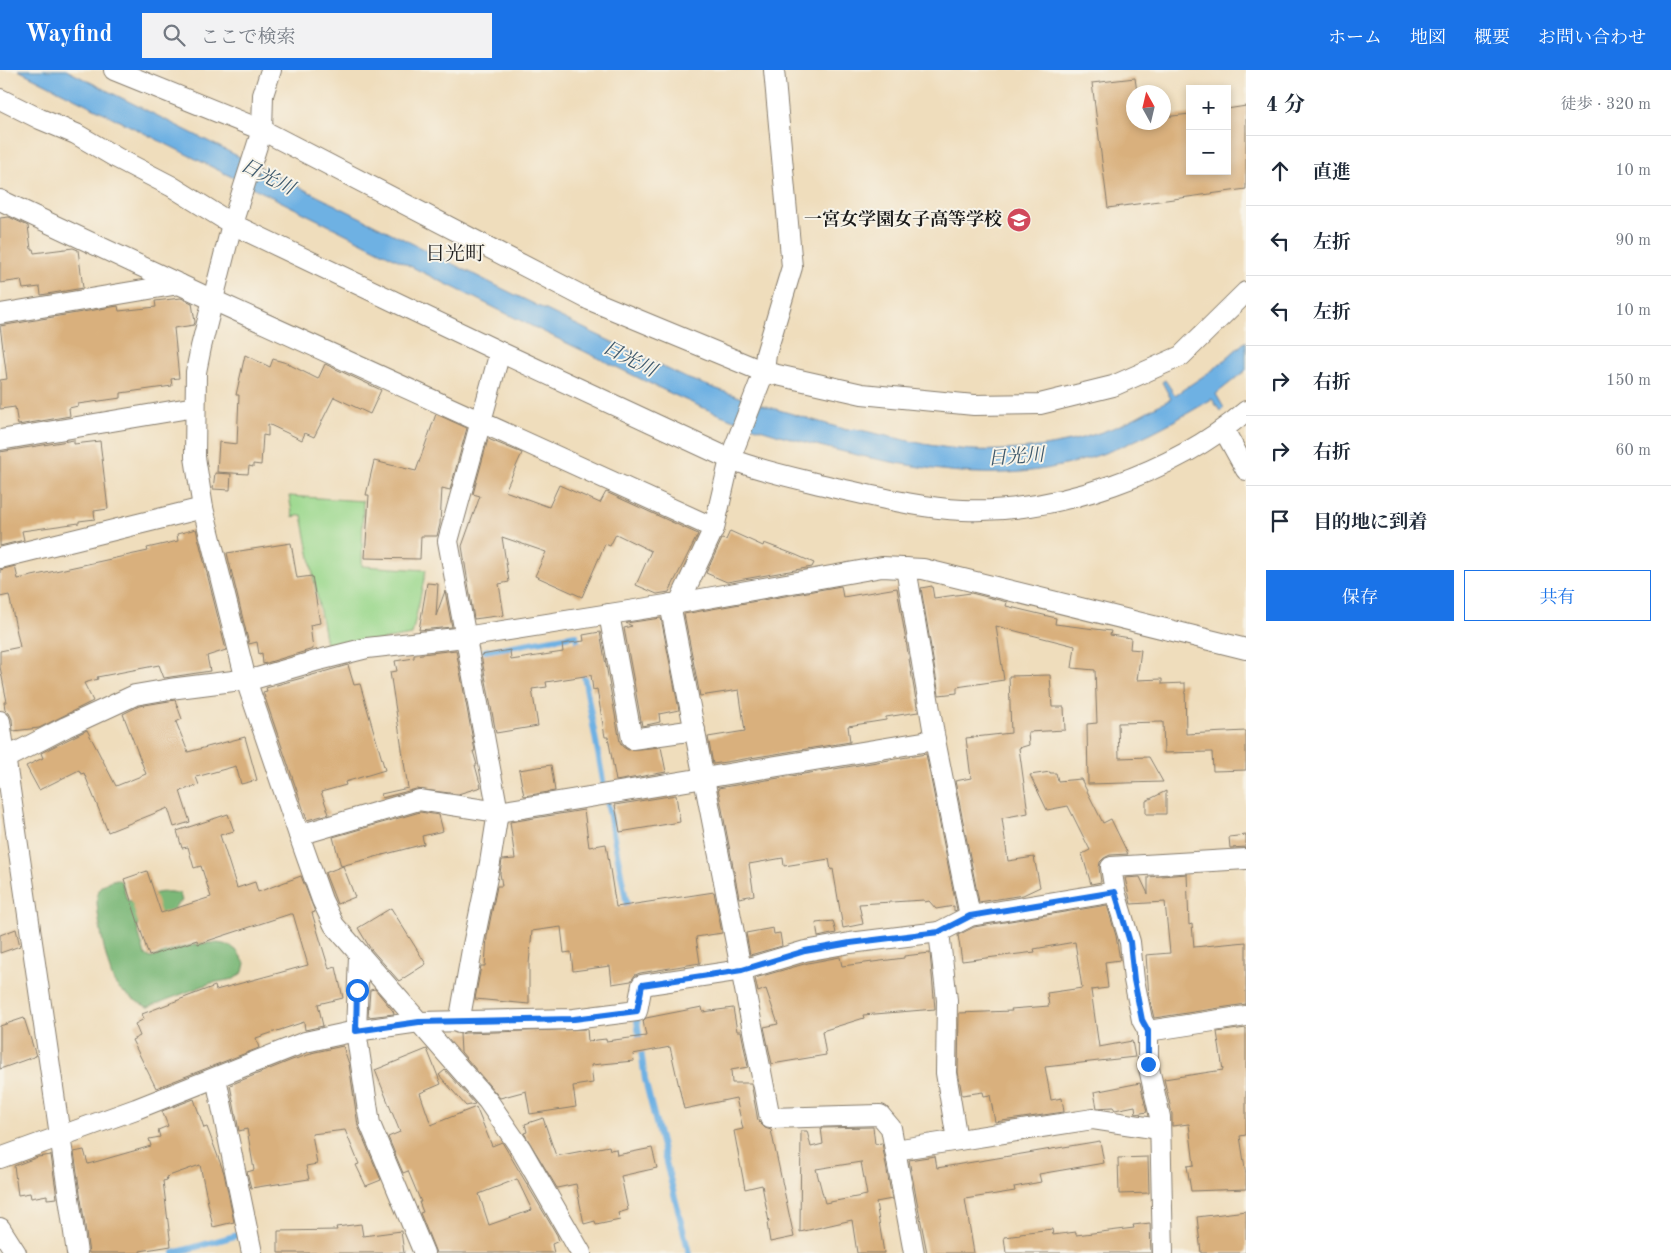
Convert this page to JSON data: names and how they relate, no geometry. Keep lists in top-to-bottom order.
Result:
{
  "districts": ["日光町"],
  "water": ["日光川"],
  "places": {
    "school or university": ["一宮女学園女子高等学校"]
  },
  "north": "top",
  "page": {
    "header": "Wayfind",
    "search": "ここで検索",
    "nav": [
      "ホーム",
      "地図",
      "概要",
      "お問い合わせ"
    ],
    "heading": ["4 分", "徒歩 · 320 m"],
    "map_buttons": ["+", "−"],
    "list": [
      ["直進", "10 m"],
      ["左折", "90 m"],
      ["左折", "10 m"],
      ["右折", "150 m"],
      ["右折", "60 m"],
      "目的地に到着"
    ],
    "buttons": ["保存", "共有"]
  }
}
